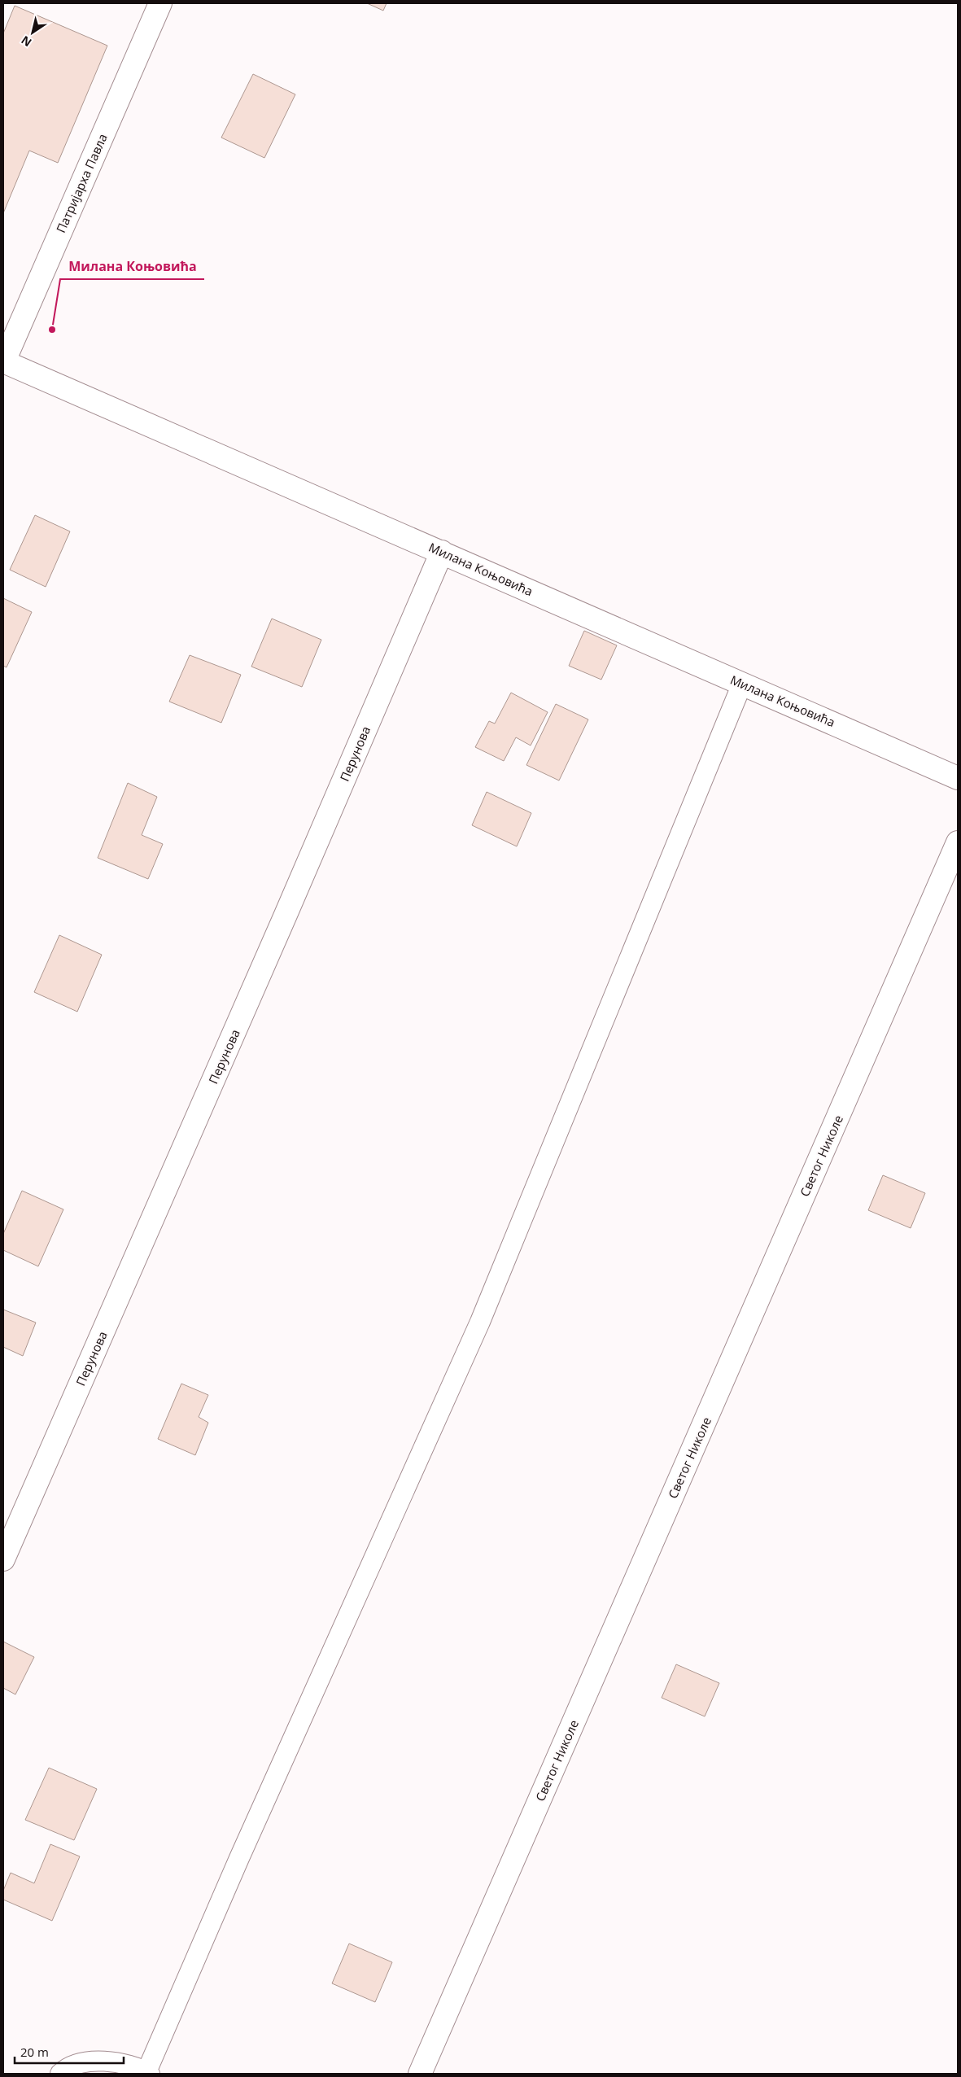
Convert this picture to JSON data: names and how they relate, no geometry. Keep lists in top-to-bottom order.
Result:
{
  "streets": {
    "street": [
      "Патријарха Павла",
      "Милана Коњовића",
      "Перунова",
      "Светог Николе"
    ]
  },
  "crossings": [
    ["Патријарха Павла", "Милана Коњовића"],
    ["Милана Коњовића", "Перунова"]
  ],
  "places": ["Милана Коњовића"],
  "scale_bar": "20 m",
  "north": "bottom left"
}
